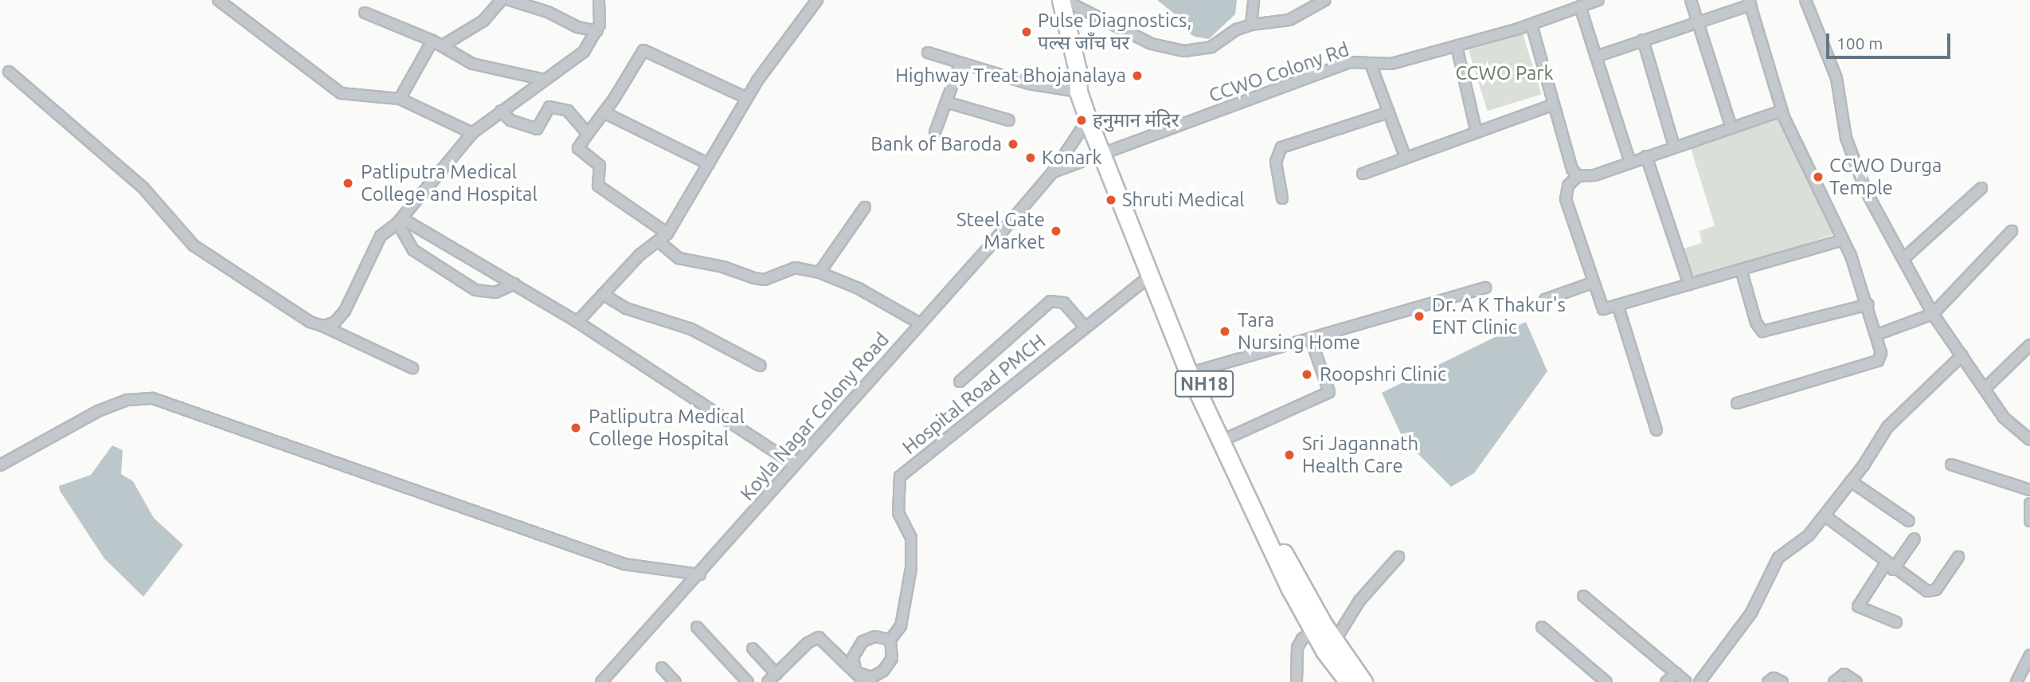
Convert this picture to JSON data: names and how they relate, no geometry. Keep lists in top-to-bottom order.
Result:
{
  "streets": {
    "highway": ["NH18"],
    "street": ["CCWO Colony Rd", "Hospital Road PMCH", "Koyla Nagar Colony Road"]
  },
  "crossings": [
    ["CCWO Colony Rd", "NH18"],
    ["CCWO Colony Rd", "Koyla Nagar Colony Road"],
    ["NH18", "Hospital Road PMCH"],
    ["NH18", "Koyla Nagar Colony Road"]
  ],
  "parks": ["CCWO Park"],
  "places": [
    "Pulse Diagnostics, पल्स जाँच घर",
    "Highway Treat Bhojanalaya",
    "हनुमान मंदिर",
    "Bank of Baroda",
    "Konark",
    "CCWO Durga Temple",
    "Patliputra Medical College and Hospital",
    "Shruti Medical",
    "Steel Gate Market",
    "Dr. A K Thakur's ENT Clinic",
    "Tara Nursing Home",
    "Roopshri Clinic",
    "Patliputra Medical College Hospital",
    "Sri Jagannath Health Care"
  ],
  "scale_bar": "100 m"
}
